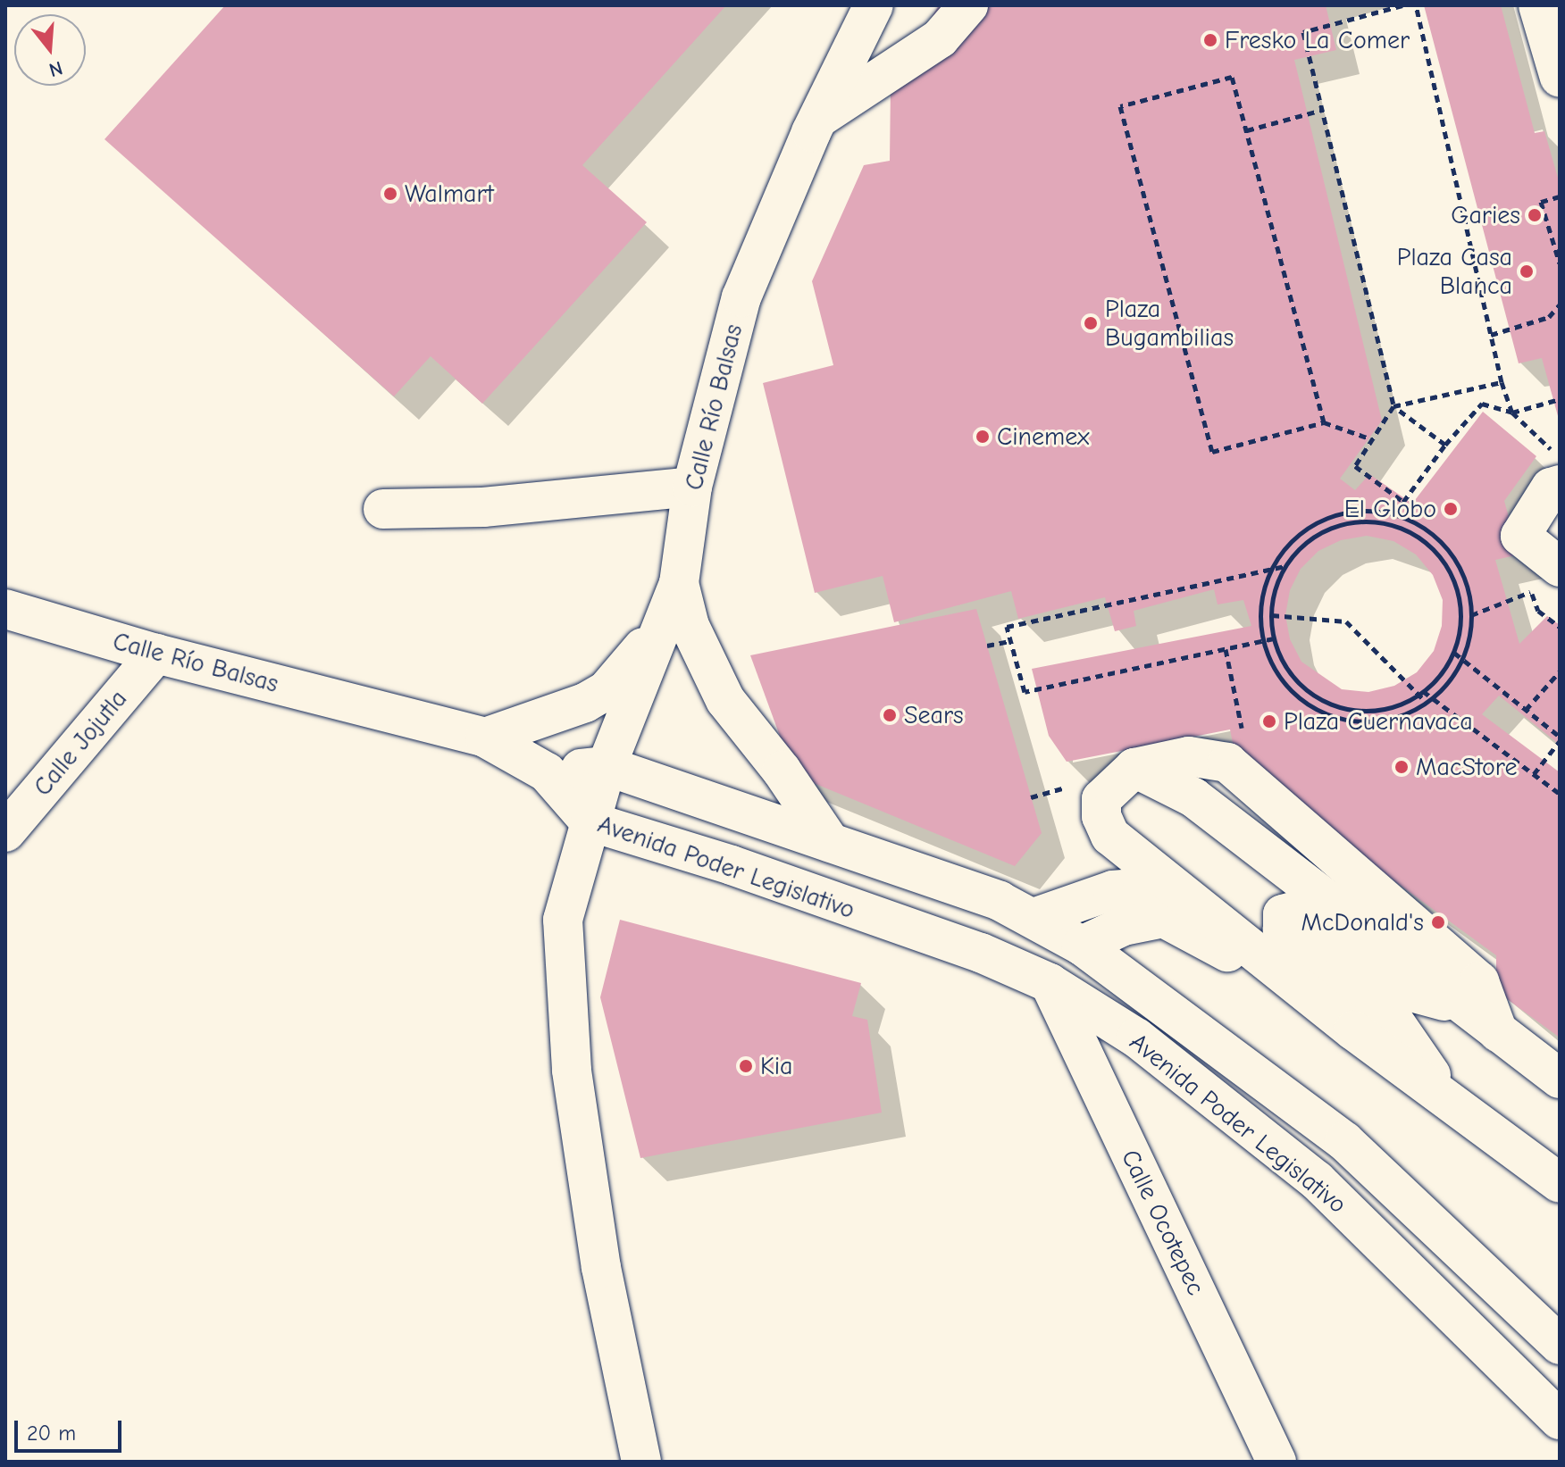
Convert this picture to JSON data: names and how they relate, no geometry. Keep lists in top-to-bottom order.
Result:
{
  "streets": {
    "street": [
      "Calle Río Balsas",
      "Calle Jojutla",
      "Avenida Poder Legislativo",
      "Calle Ocotepec"
    ]
  },
  "crossings": [
    ["Calle Río Balsas", "Calle Jojutla"],
    ["Calle Río Balsas", "Avenida Poder Legislativo"],
    ["Avenida Poder Legislativo", "Calle Ocotepec"]
  ],
  "places": [
    "Fresko La Comer",
    "Walmart",
    "Garies",
    "Plaza Casa Blanca",
    "Plaza Bugambilias",
    "Cinemex",
    "El Globo",
    "Sears",
    "Plaza Cuernavaca",
    "MacStore",
    "McDonald's",
    "Kia"
  ],
  "scale_bar": "20 m",
  "north": "bottom"
}
